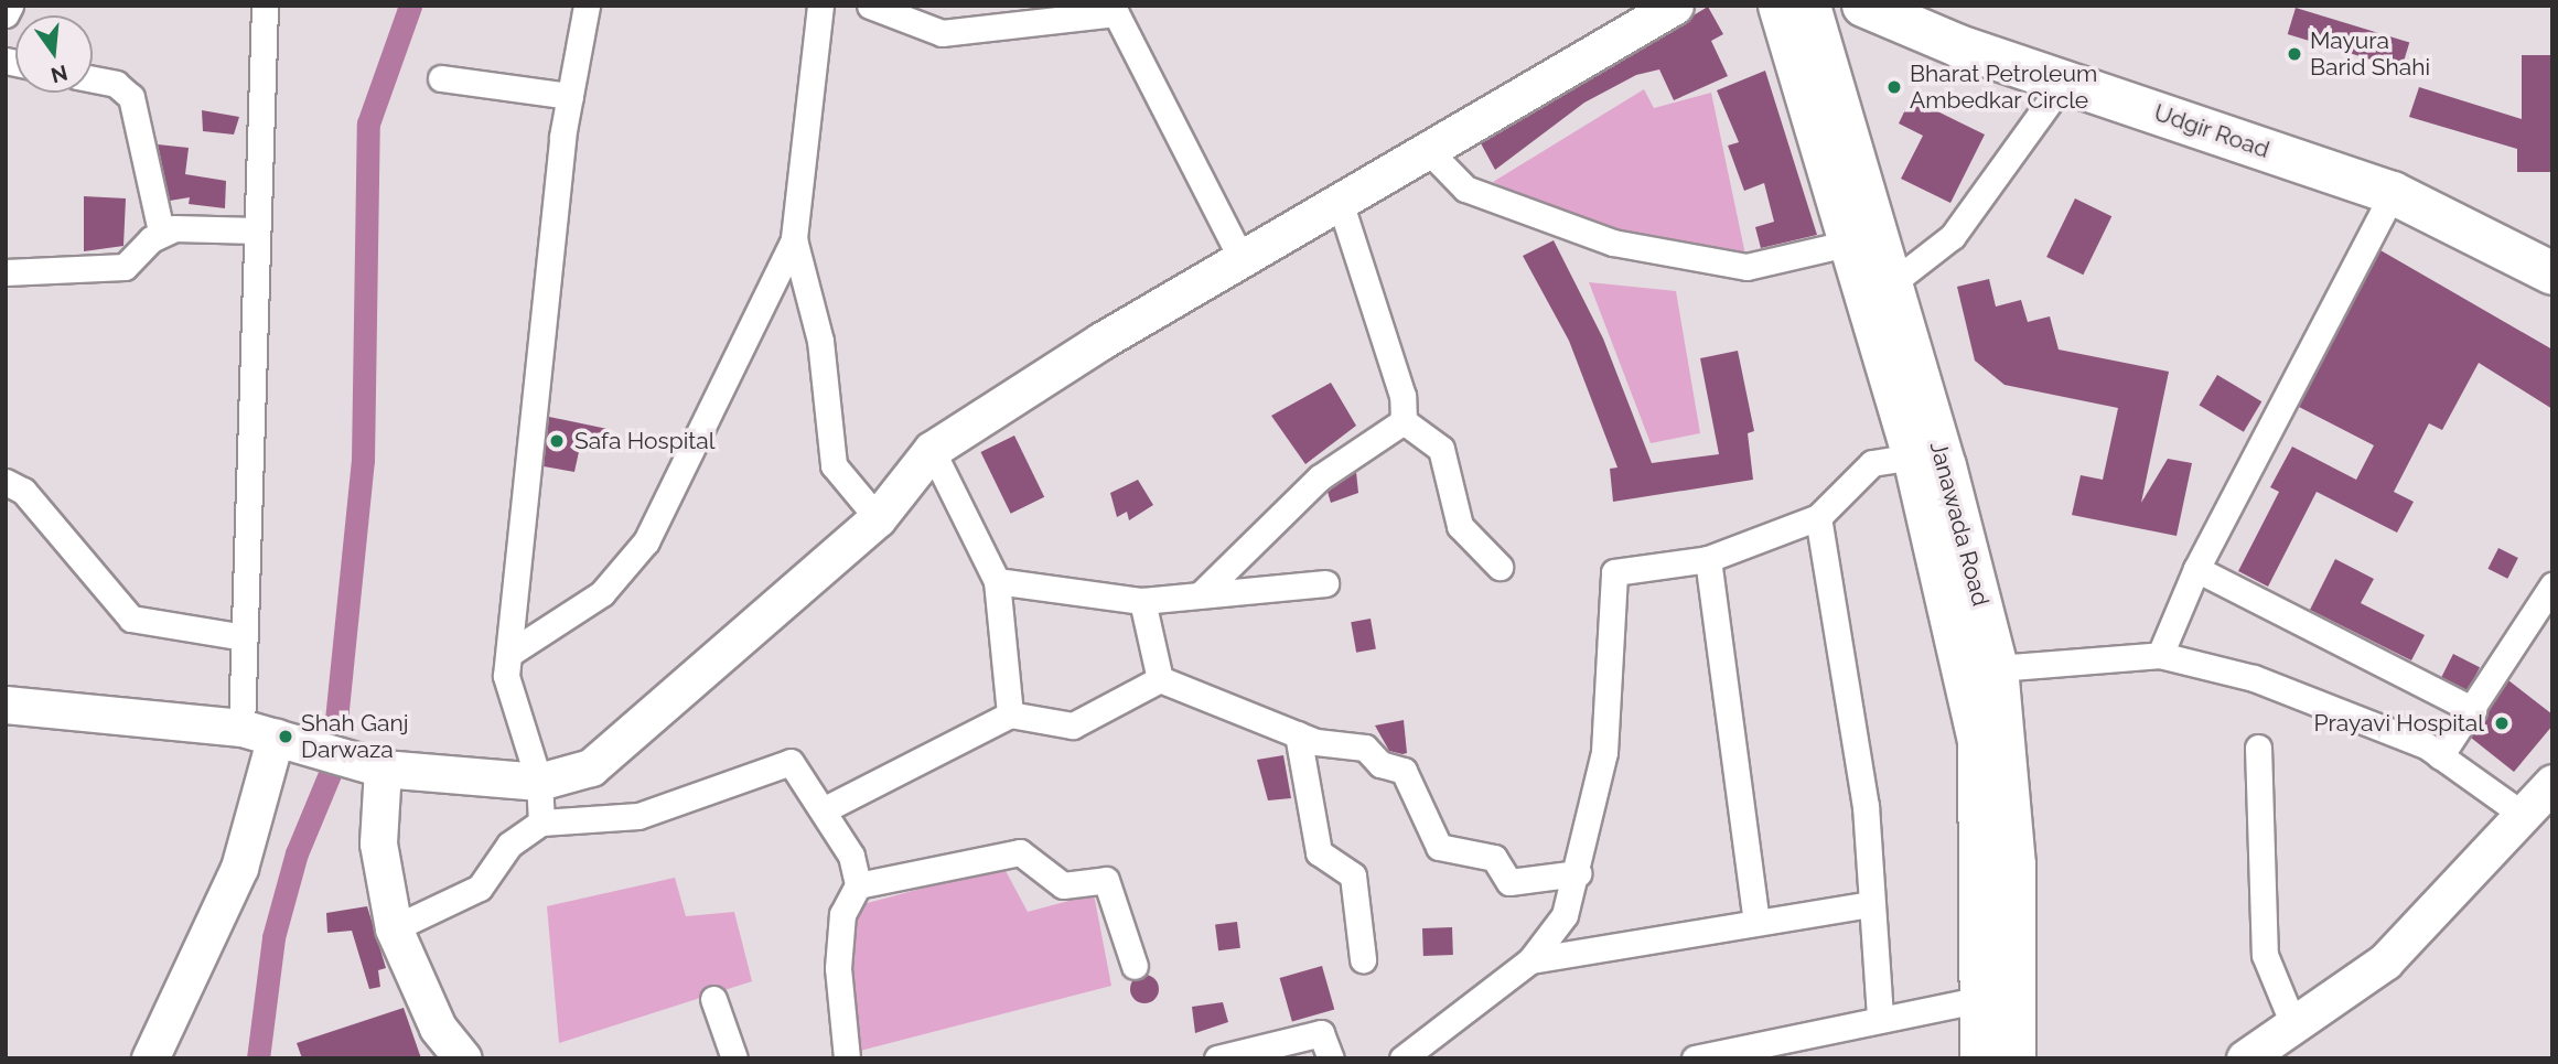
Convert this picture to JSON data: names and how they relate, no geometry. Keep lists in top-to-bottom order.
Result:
{
  "streets": {
    "highway": ["Udgir Road"],
    "main road": ["Janawada Road"]
  },
  "places": [
    "Mayura Barid Shahi",
    "Bharat Petroleum Ambedkar Circle",
    "Safa Hospital",
    "Prayavi Hospital",
    "Shah Ganj Darwaza"
  ],
  "north": "bottom"
}
